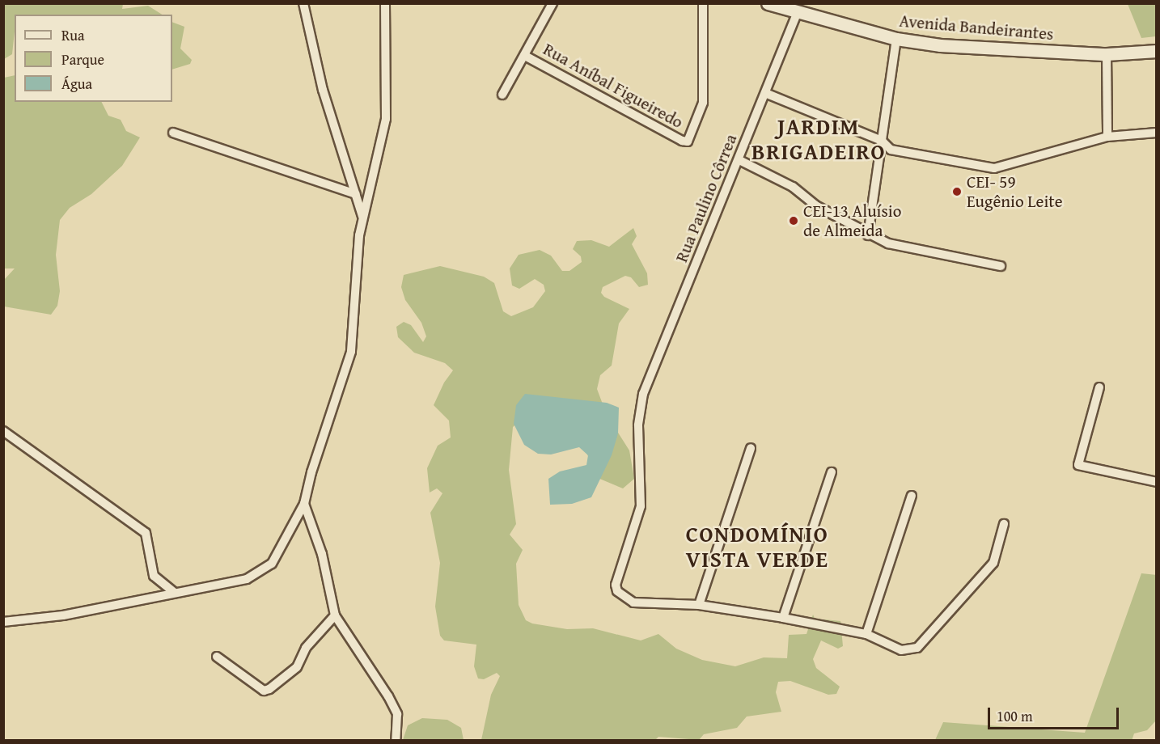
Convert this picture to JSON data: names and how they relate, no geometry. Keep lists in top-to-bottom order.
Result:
{
  "streets": {
    "main road": ["Avenida Bandeirantes"],
    "street": ["Rua Aníbal Figueiredo", "Rua Paulino Côrrea"]
  },
  "crossings": [
    ["Avenida Bandeirantes", "Rua Paulino Côrrea"]
  ],
  "districts": ["JARDIM BRIGADEIRO", "CONDOMÍNIO VISTA VERDE"],
  "places": ["CEI- 59 Eugênio Leite", "CEI-13 Aluísio de Almeida"],
  "legend": ["Rua", "Parque", "Água"],
  "scale_bar": "100 m"
}
